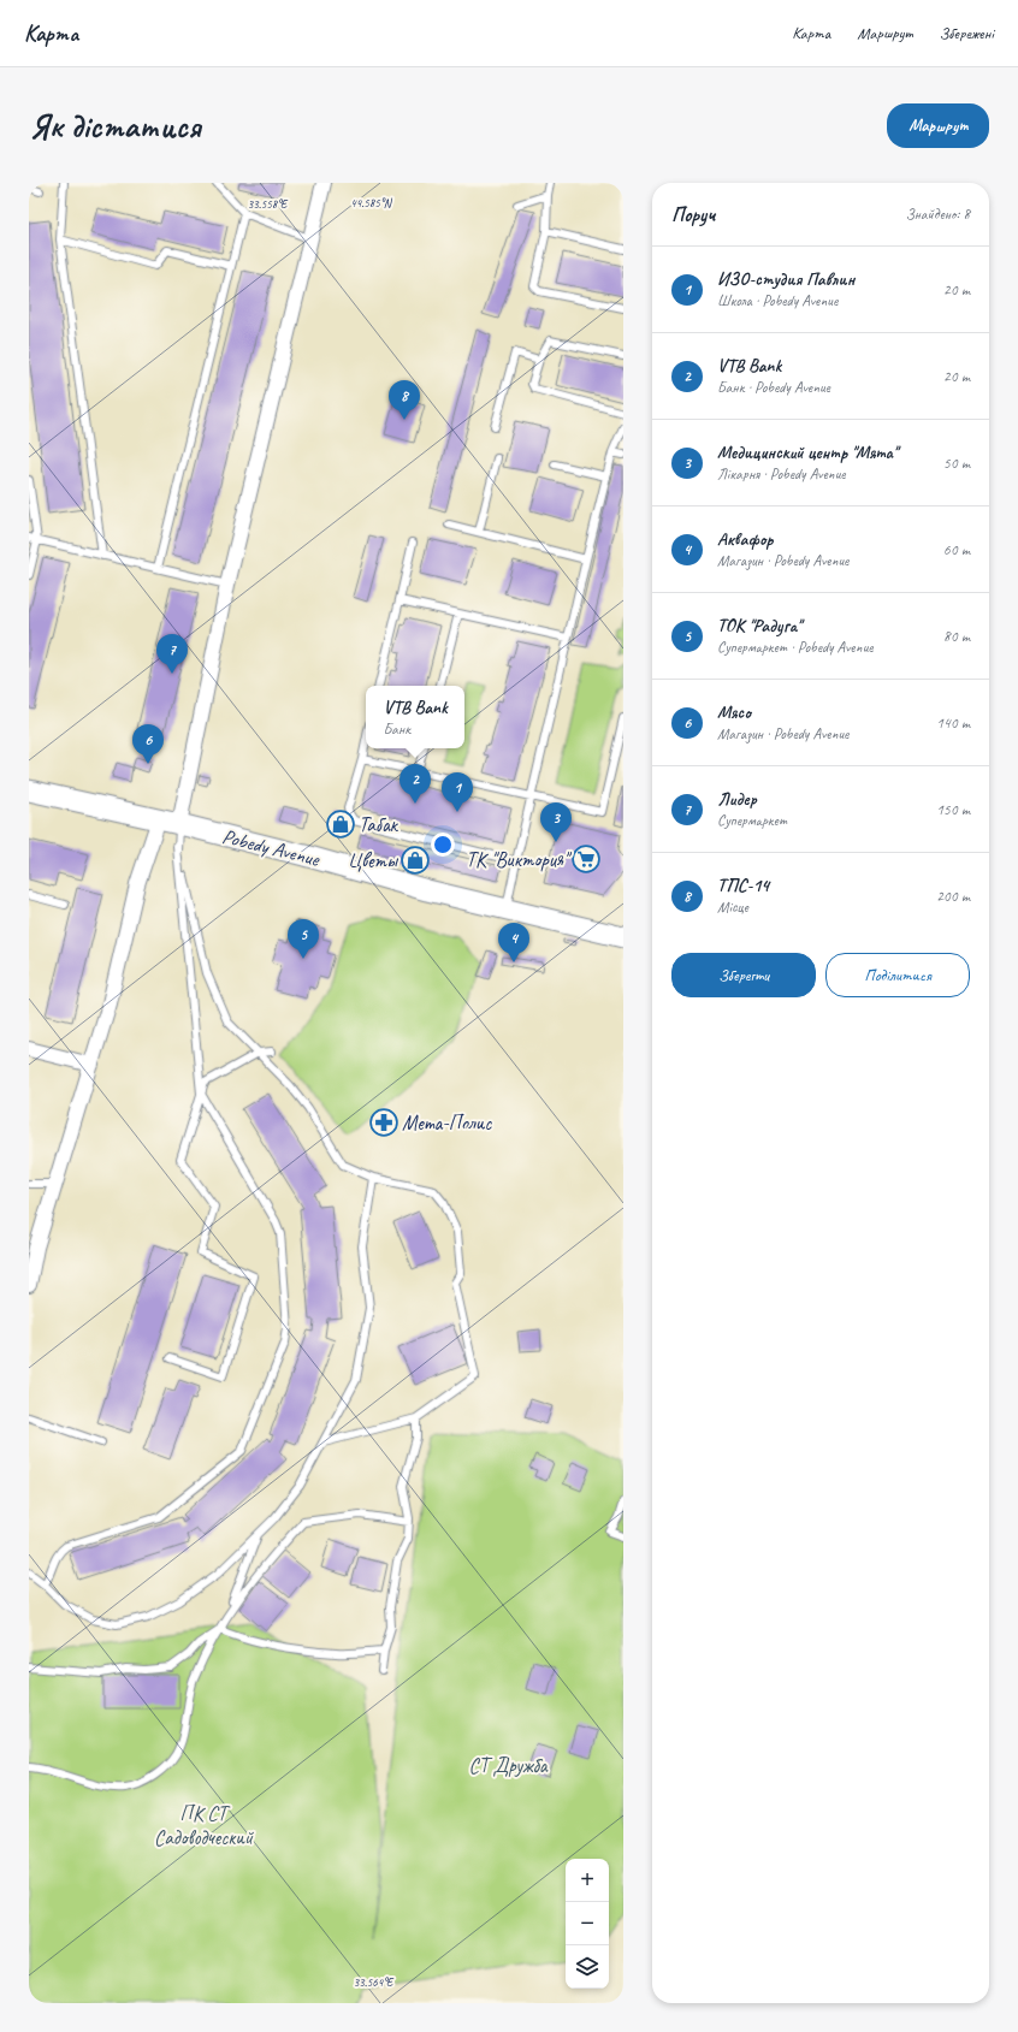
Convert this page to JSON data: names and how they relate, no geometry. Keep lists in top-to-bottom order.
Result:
{
  "streets": {
    "street": ["Pobedy Avenue"]
  },
  "parks": ["СТ Дружба", "ПК СТ Садоводческий"],
  "places": {
    "shop": ["Табак", "Цветы"],
    "supermarket": ["ТК \"Виктория\""],
    "pharmacy": ["Мета-Полис"]
  },
  "page": {
    "header": "Карта",
    "nav": ["Карта", "Маршрут", "Збережені"],
    "buttons": [
      "Маршрут",
      ["Зберегти", "Поділитися"]
    ],
    "title": "Як дістатися",
    "heading": ["Поруч", "Знайдено: 8"],
    "list": [
      {
        "mark": "1",
        "name": "ИЗО-студия Павлин",
        "note": "Школа · Pobedy Avenue",
        "value": "20 m"
      },
      {
        "mark": "2",
        "name": "VTB Bank",
        "note": "Банк · Pobedy Avenue",
        "value": "20 m"
      },
      {
        "mark": "3",
        "name": "Медицинский центр \"Мята\"",
        "note": "Лікарня · Pobedy Avenue",
        "value": "50 m"
      },
      {
        "mark": "4",
        "name": "Аквафор",
        "note": "Магазин · Pobedy Avenue",
        "value": "60 m"
      },
      {
        "mark": "5",
        "name": "ТОК \"Радуга\"",
        "note": "Супермаркет · Pobedy Avenue",
        "value": "80 m"
      },
      {
        "mark": "6",
        "name": "Мясо",
        "note": "Магазин · Pobedy Avenue",
        "value": "140 m"
      },
      {
        "mark": "7",
        "name": "Лидер",
        "note": "Супермаркет",
        "value": "150 m"
      },
      {
        "mark": "8",
        "name": "ТПС-14",
        "note": "Місце",
        "value": "200 m"
      }
    ],
    "pins": [
      "8",
      "7",
      "6",
      "2",
      "1",
      "3",
      "5",
      "4"
    ],
    "popup": ["VTB Bank", "Банк"],
    "map_buttons": ["+", "−"]
  },
  "coordinates": ["44.585°N", "33.558°E", "33.564°E"]
}
